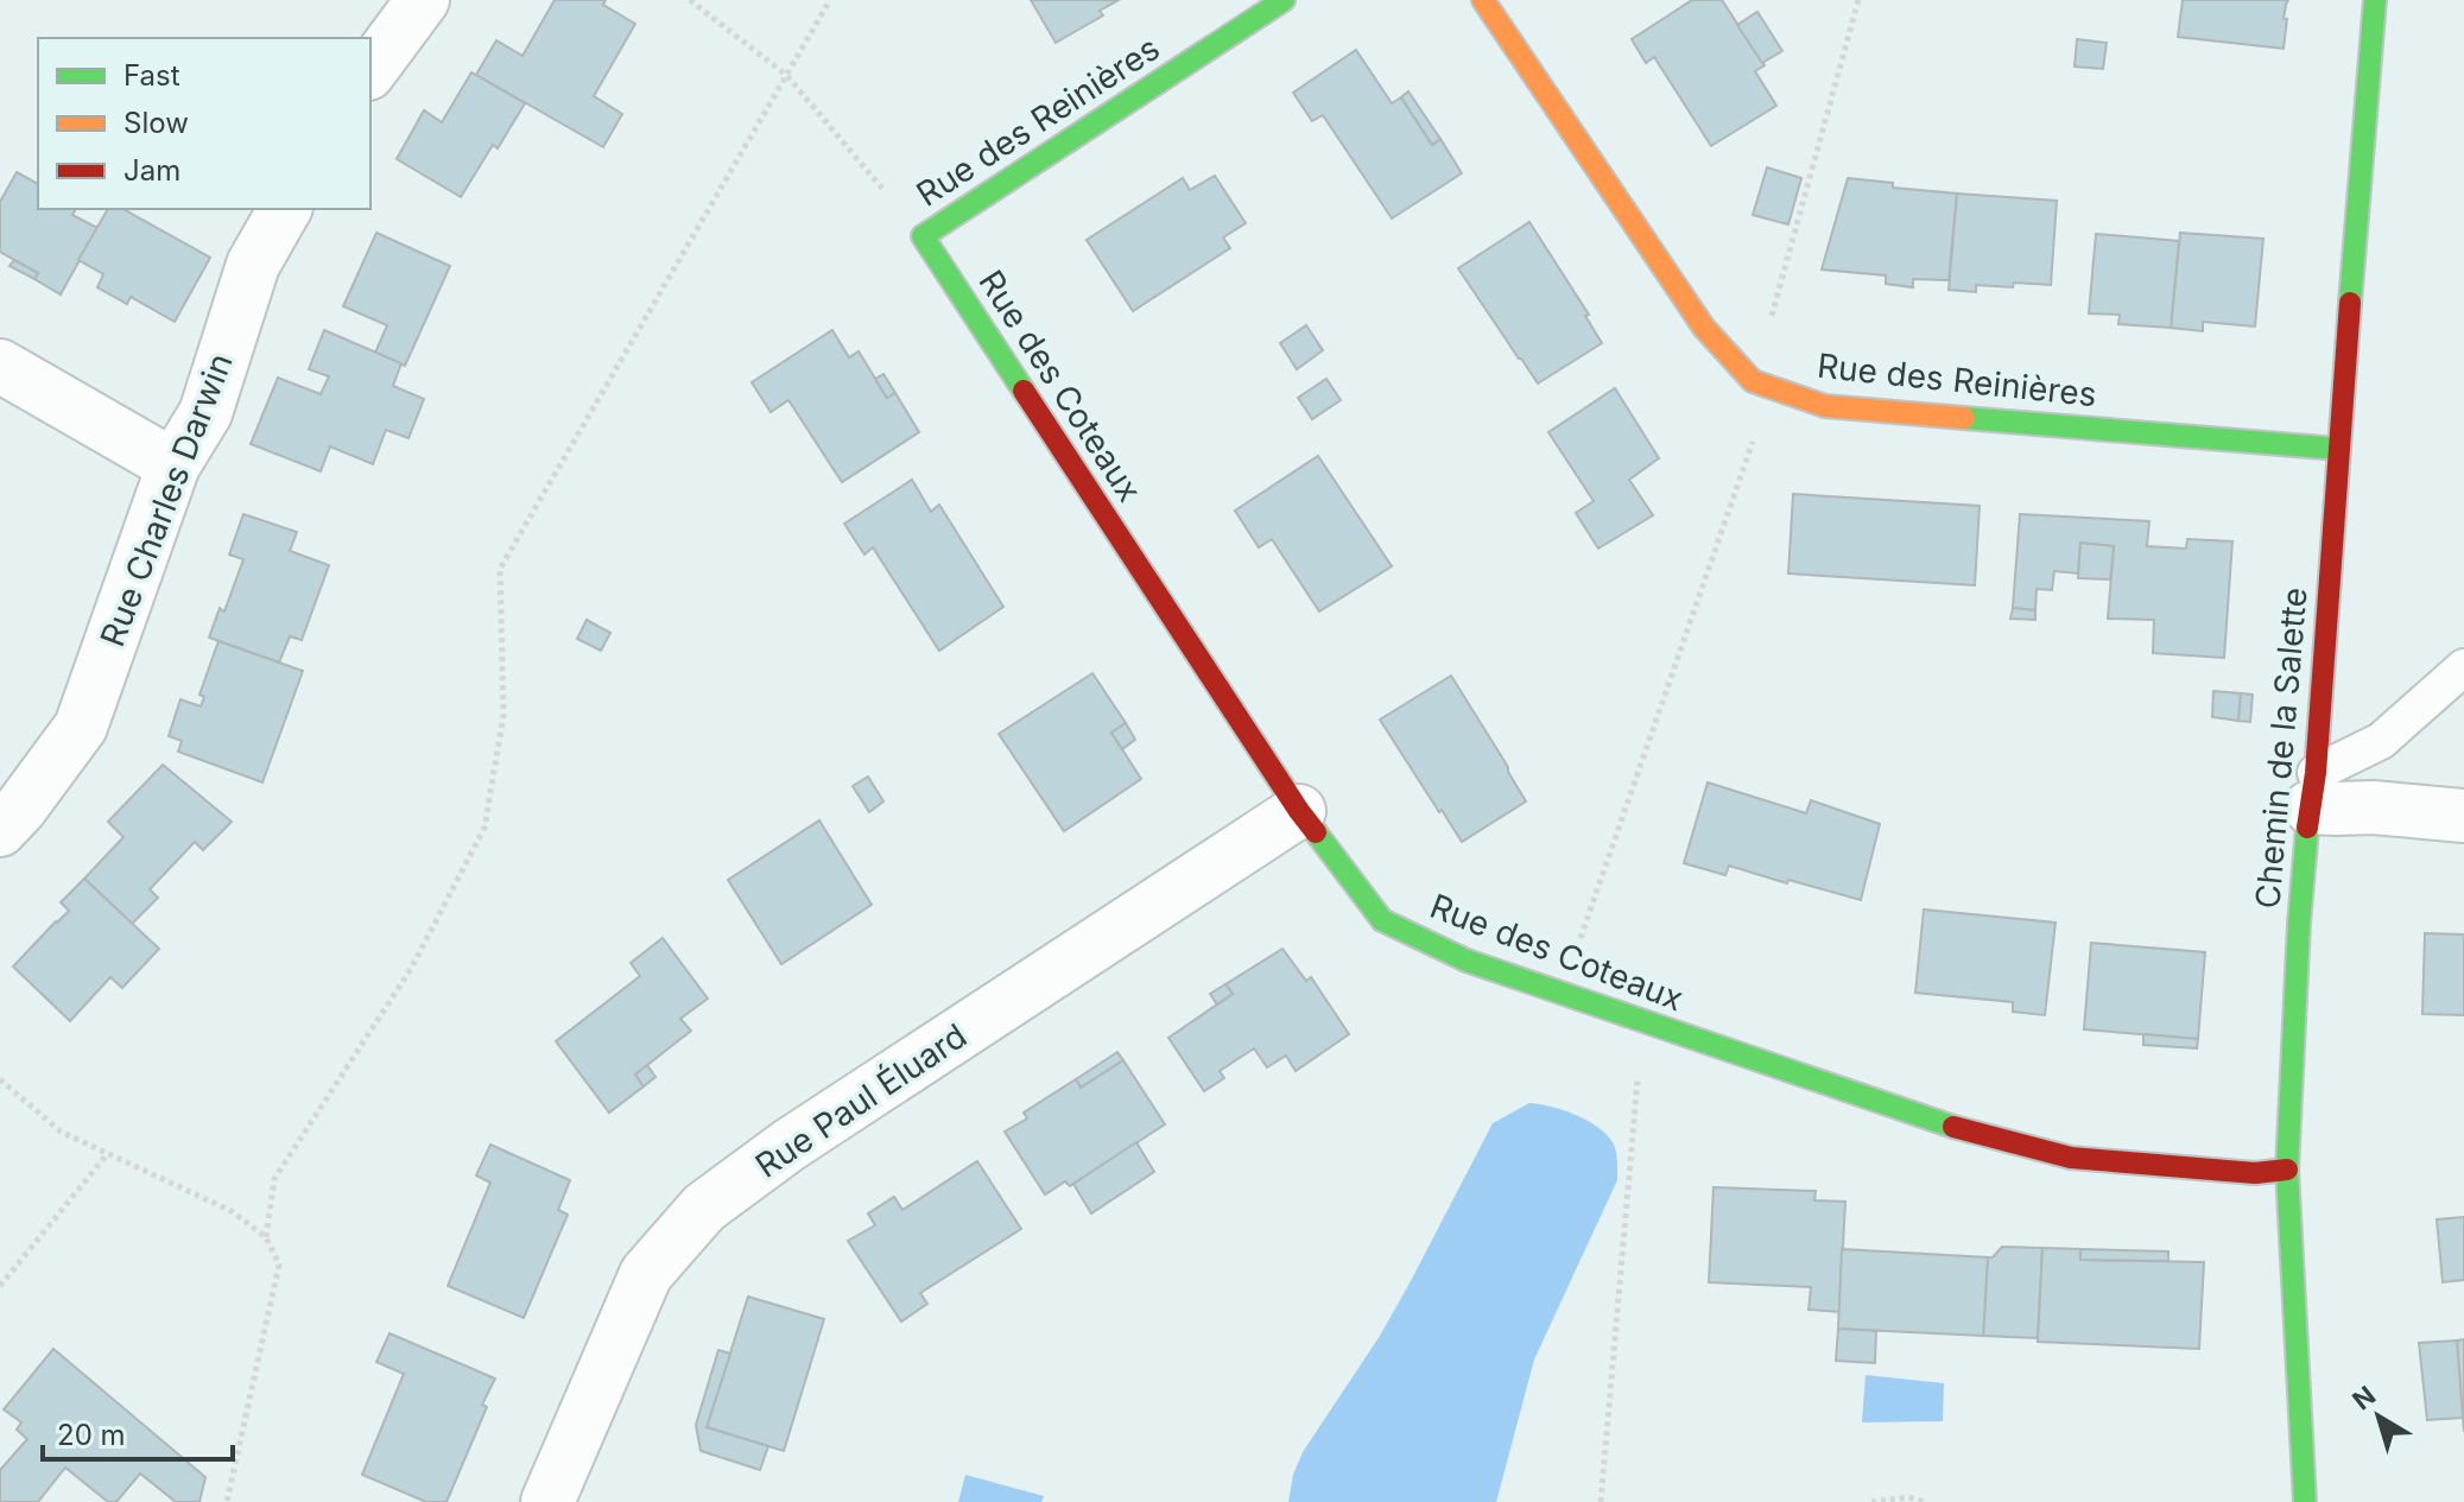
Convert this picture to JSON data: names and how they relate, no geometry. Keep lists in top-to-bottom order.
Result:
{
  "streets": {
    "street": [
      "Rue des Reinières",
      "Rue des Coteaux",
      "Rue Charles Darwin",
      "Chemin de la Salette",
      "Rue Paul Éluard"
    ]
  },
  "crossings": [
    ["Rue des Reinières", "Rue des Coteaux"],
    ["Rue des Reinières", "Chemin de la Salette"],
    ["Rue des Coteaux", "Chemin de la Salette"],
    ["Rue des Coteaux", "Rue Paul Éluard"]
  ],
  "legend": ["Fast", "Slow", "Jam"],
  "scale_bar": "20 m",
  "north": "top left"
}
